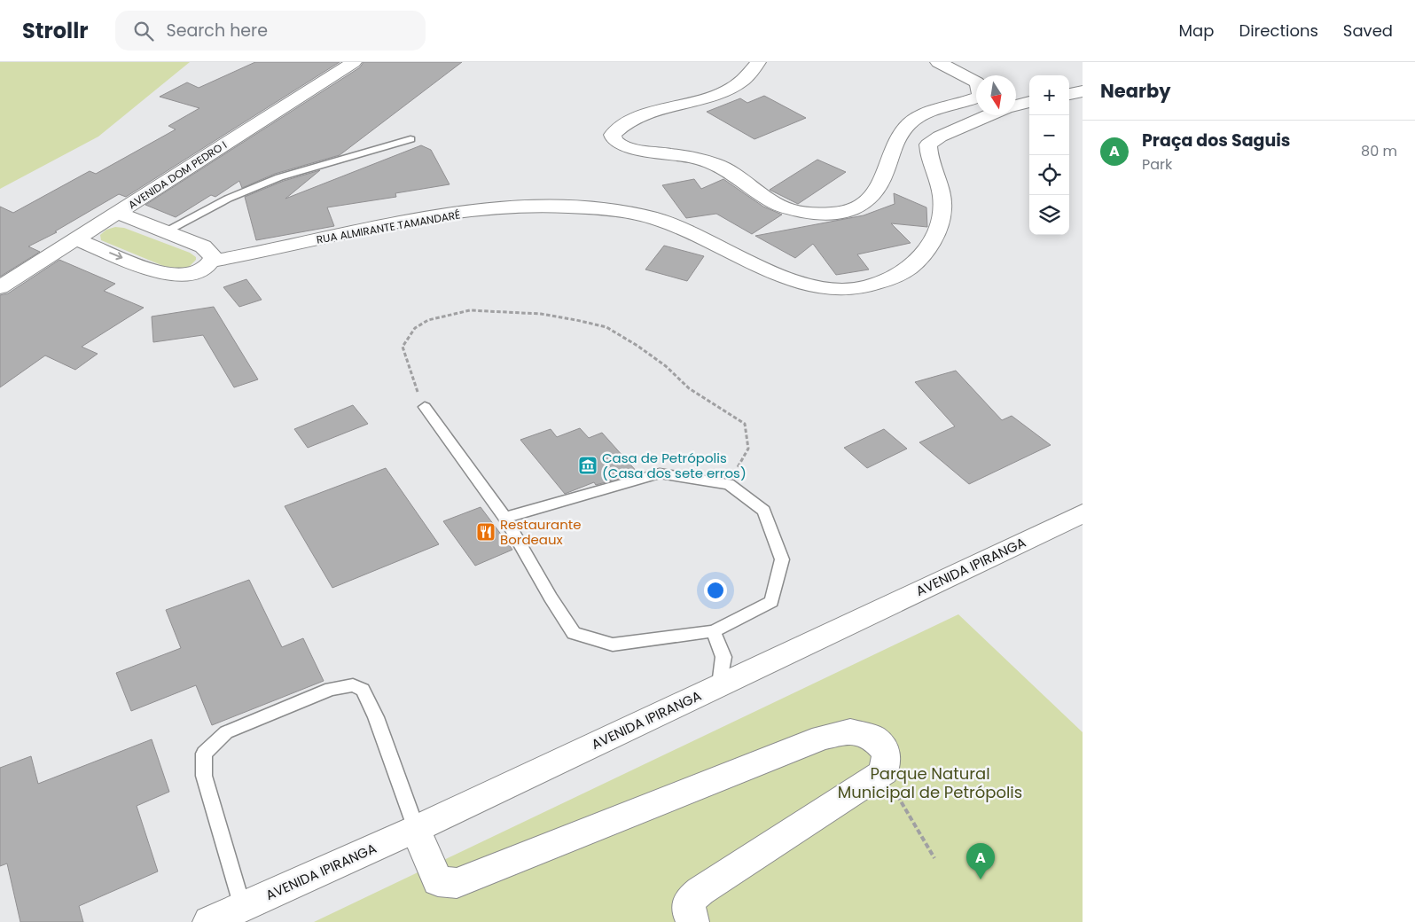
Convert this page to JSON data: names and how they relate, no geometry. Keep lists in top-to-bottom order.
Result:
{
  "streets": {
    "street": ["AVENIDA DOM PEDRO I", "RUA ALMIRANTE TAMANDARÉ", "AVENIDA IPIRANGA"]
  },
  "parks": ["Parque Natural Municipal de Petrópolis"],
  "places": {
    "museum": ["Casa de Petrópolis (Casa dos sete erros)"],
    "restaurant": ["Restaurante Bordeaux"]
  },
  "north": "bottom",
  "page": {
    "header": "Strollr",
    "search": "Search here",
    "nav": ["Map", "Directions", "Saved"],
    "heading": "Nearby",
    "map_buttons": ["+", "−"],
    "list": [
      {
        "mark": "A",
        "name": "Praça dos Saguis",
        "note": "Park",
        "value": "80 m"
      }
    ],
    "pins": "A"
  }
}
